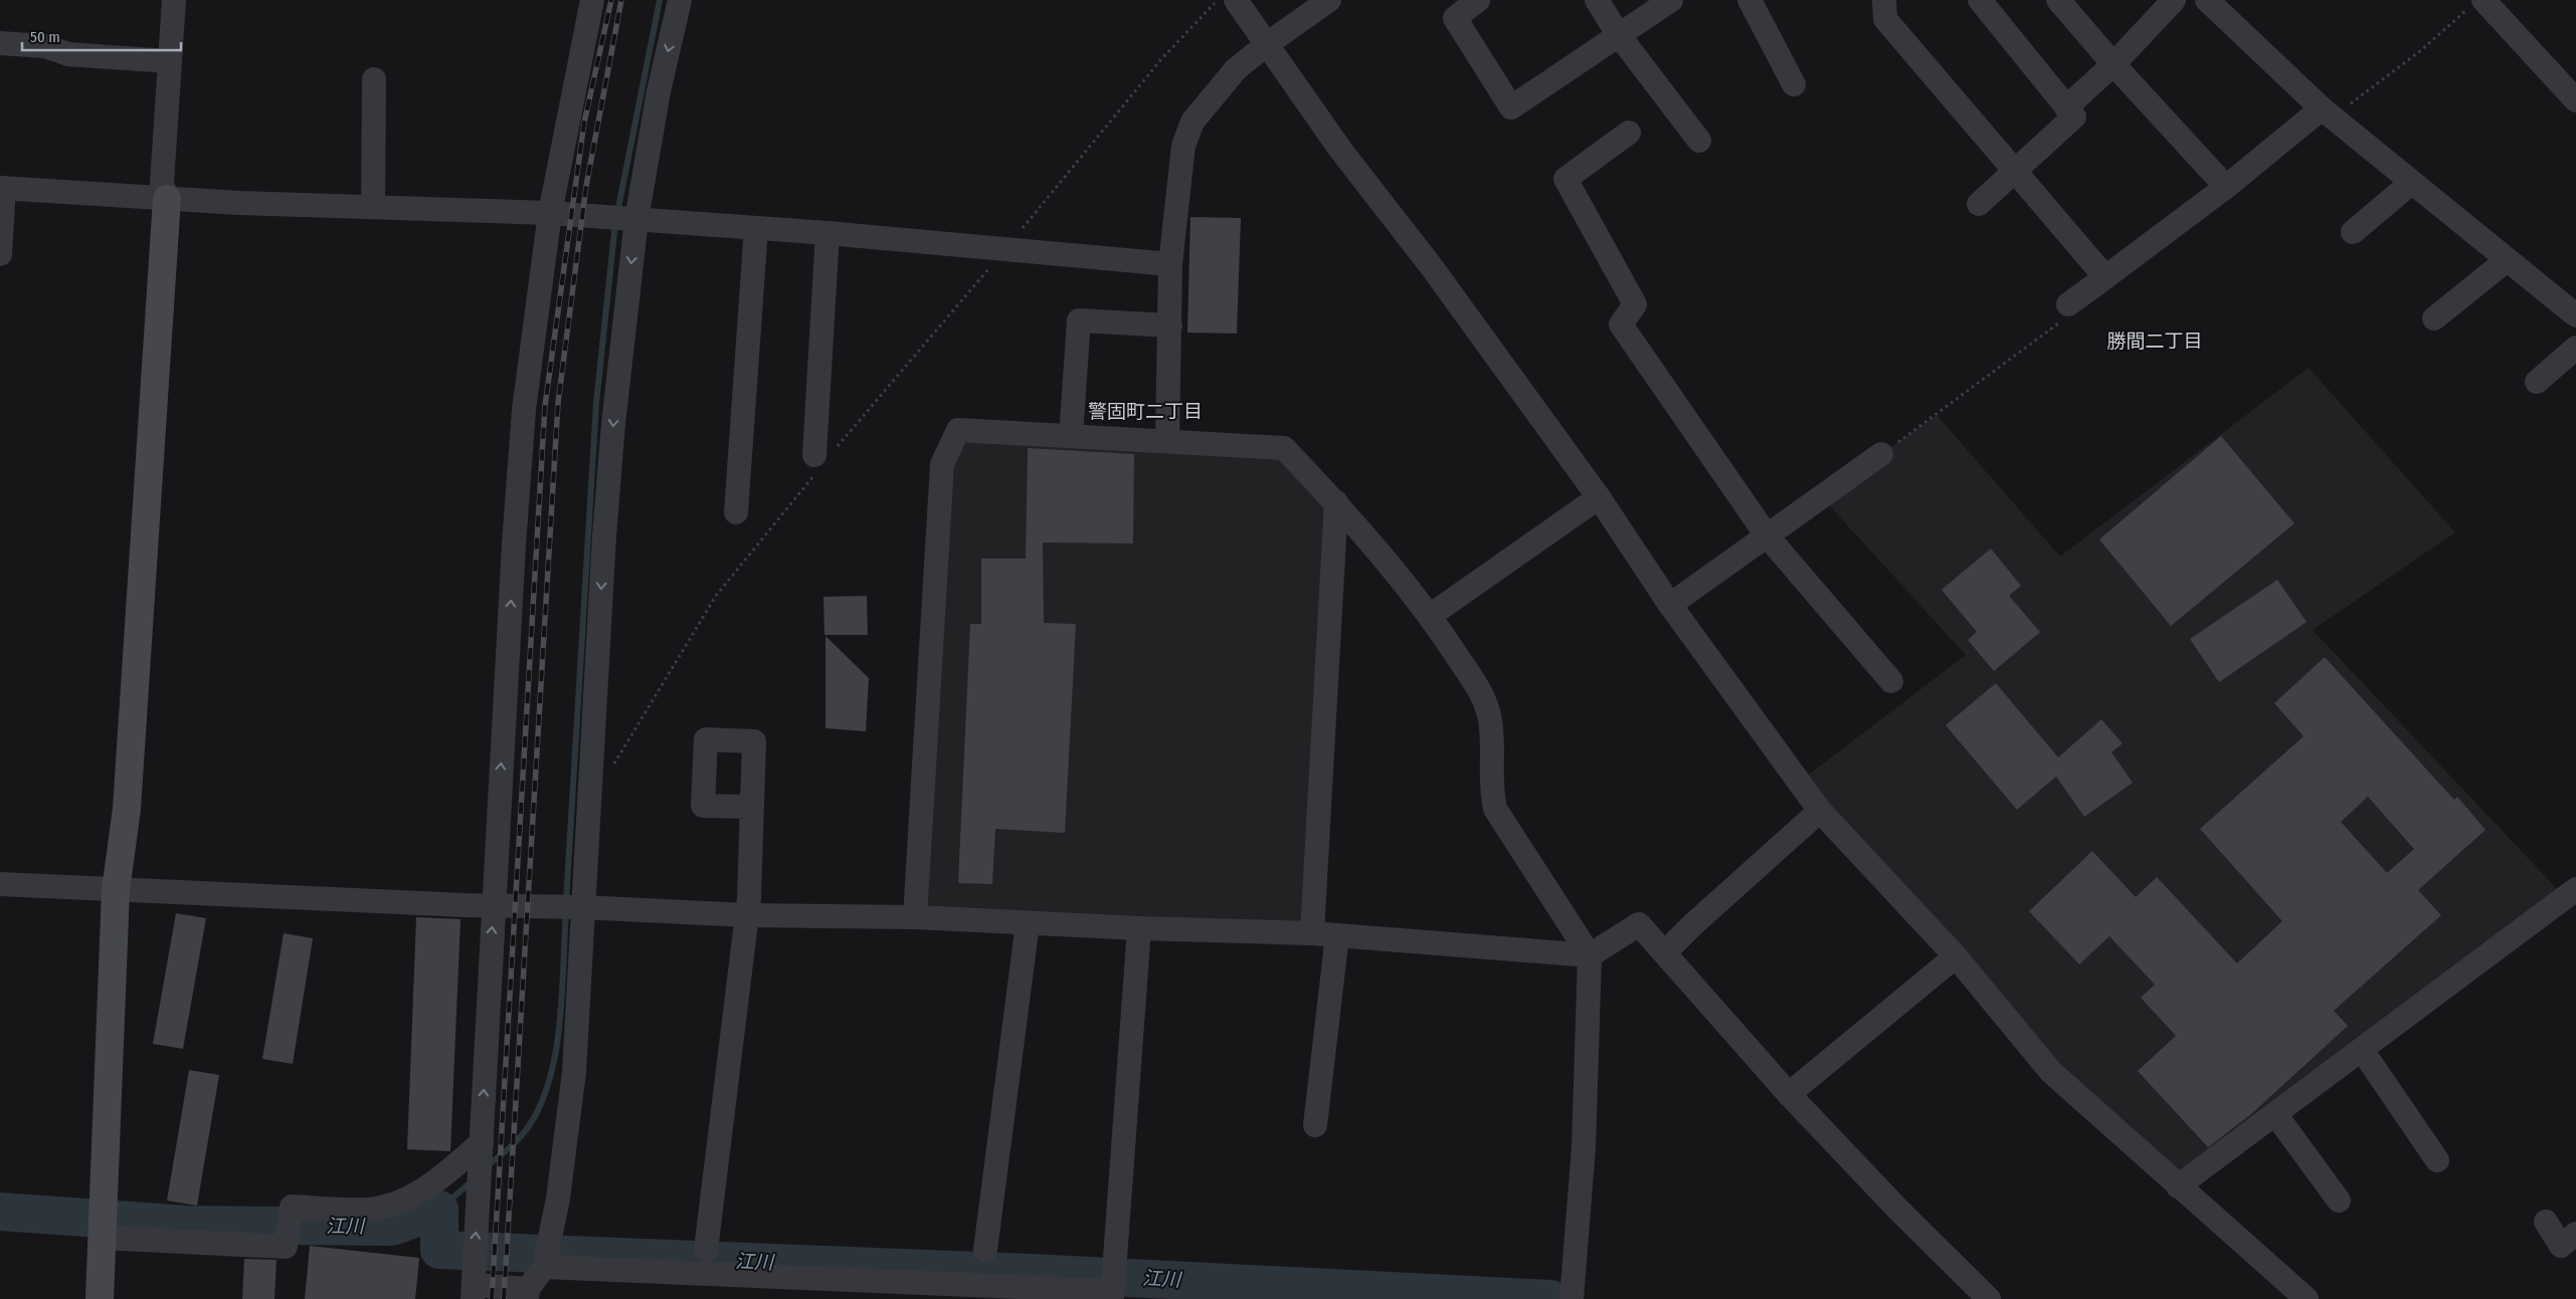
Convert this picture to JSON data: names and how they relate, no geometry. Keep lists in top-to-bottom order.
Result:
{
  "districts": ["勝間二丁目", "警固町二丁目"],
  "water": ["江川"],
  "scale_bar": "50 m"
}
